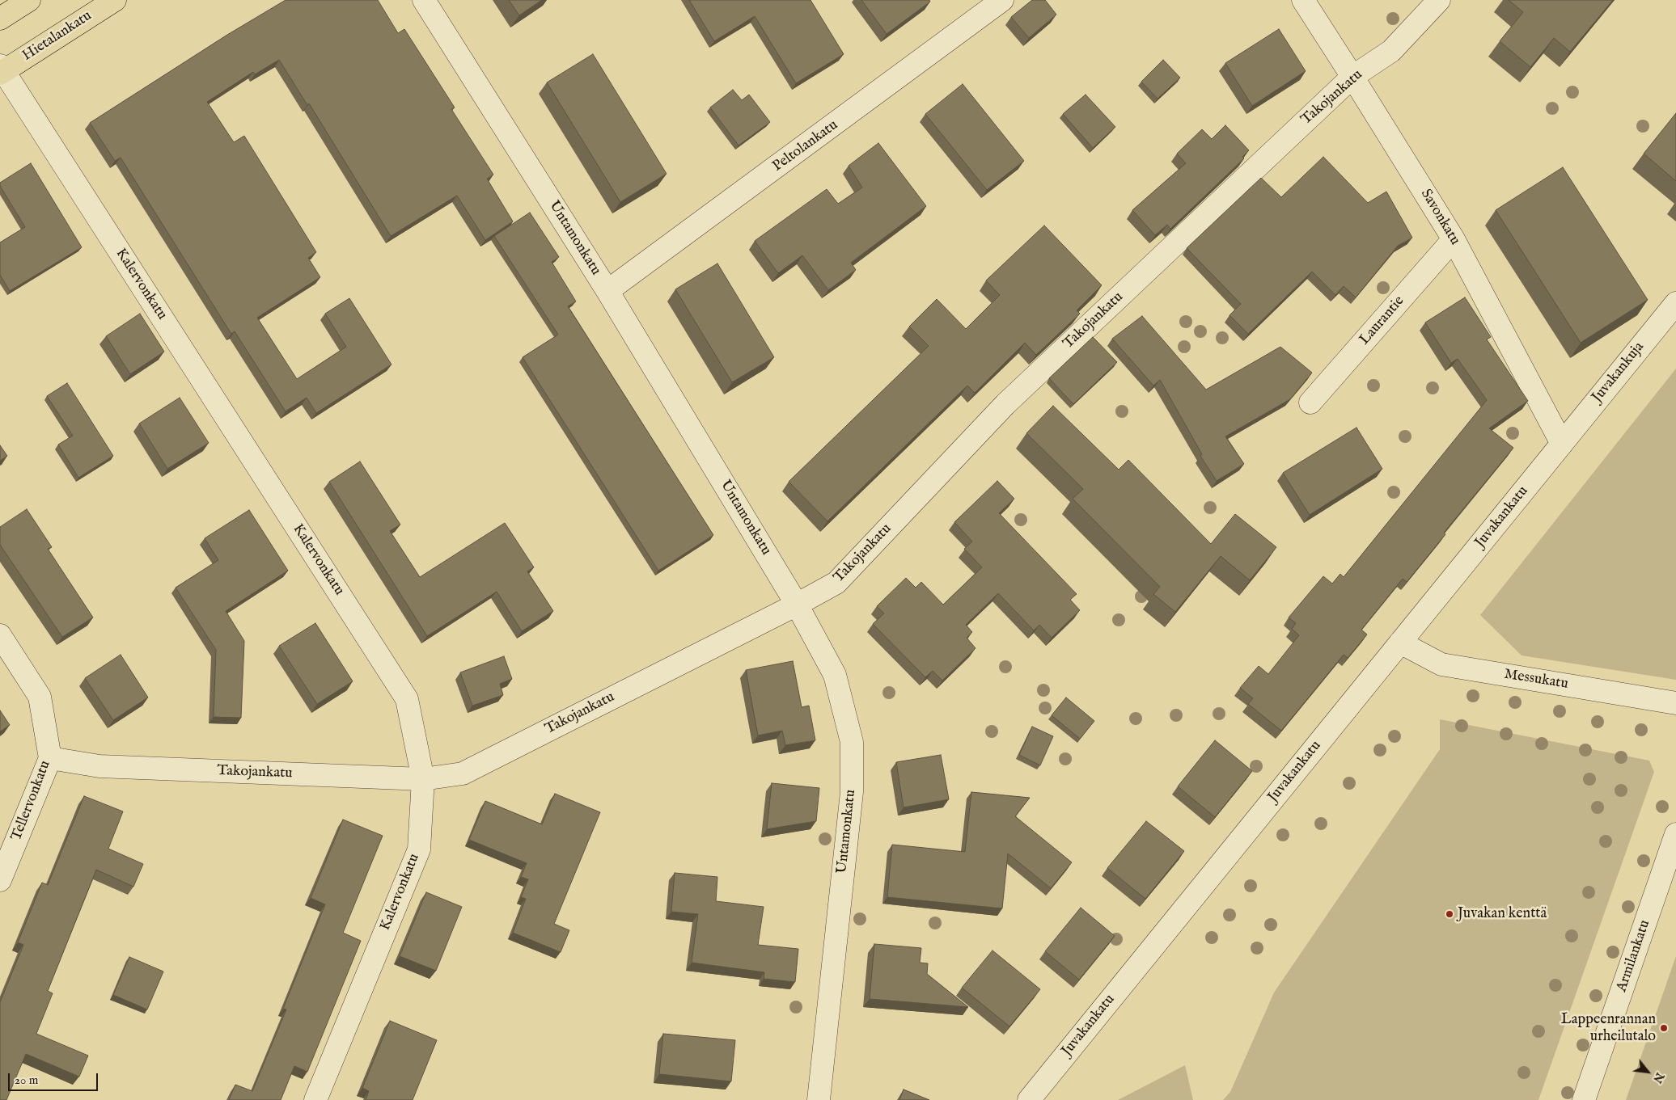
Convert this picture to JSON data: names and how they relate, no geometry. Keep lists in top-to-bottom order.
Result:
{
  "streets": {
    "main road": ["Hietalankatu"],
    "street": [
      "Takojankatu",
      "Peltolankatu",
      "Savonkatu",
      "Untamonkatu",
      "Kalervonkatu",
      "Laurantie",
      "Juvakankuja",
      "Juvakankatu",
      "Messukatu",
      "Tellervonkatu",
      "Armilankatu"
    ]
  },
  "crossings": [
    ["Hietalankatu", "Kalervonkatu"],
    ["Takojankatu", "Savonkatu"],
    ["Takojankatu", "Untamonkatu"],
    ["Takojankatu", "Kalervonkatu"],
    ["Takojankatu", "Tellervonkatu"],
    ["Peltolankatu", "Untamonkatu"],
    ["Savonkatu", "Laurantie"],
    ["Savonkatu", "Juvakankuja"],
    ["Savonkatu", "Juvakankatu"],
    ["Juvakankuja", "Juvakankatu"],
    ["Juvakankatu", "Messukatu"]
  ],
  "places": ["Juvakan kenttä", "Lappeenrannan urheilutalo"],
  "scale_bar": "20 m",
  "north": "bottom right"
}
